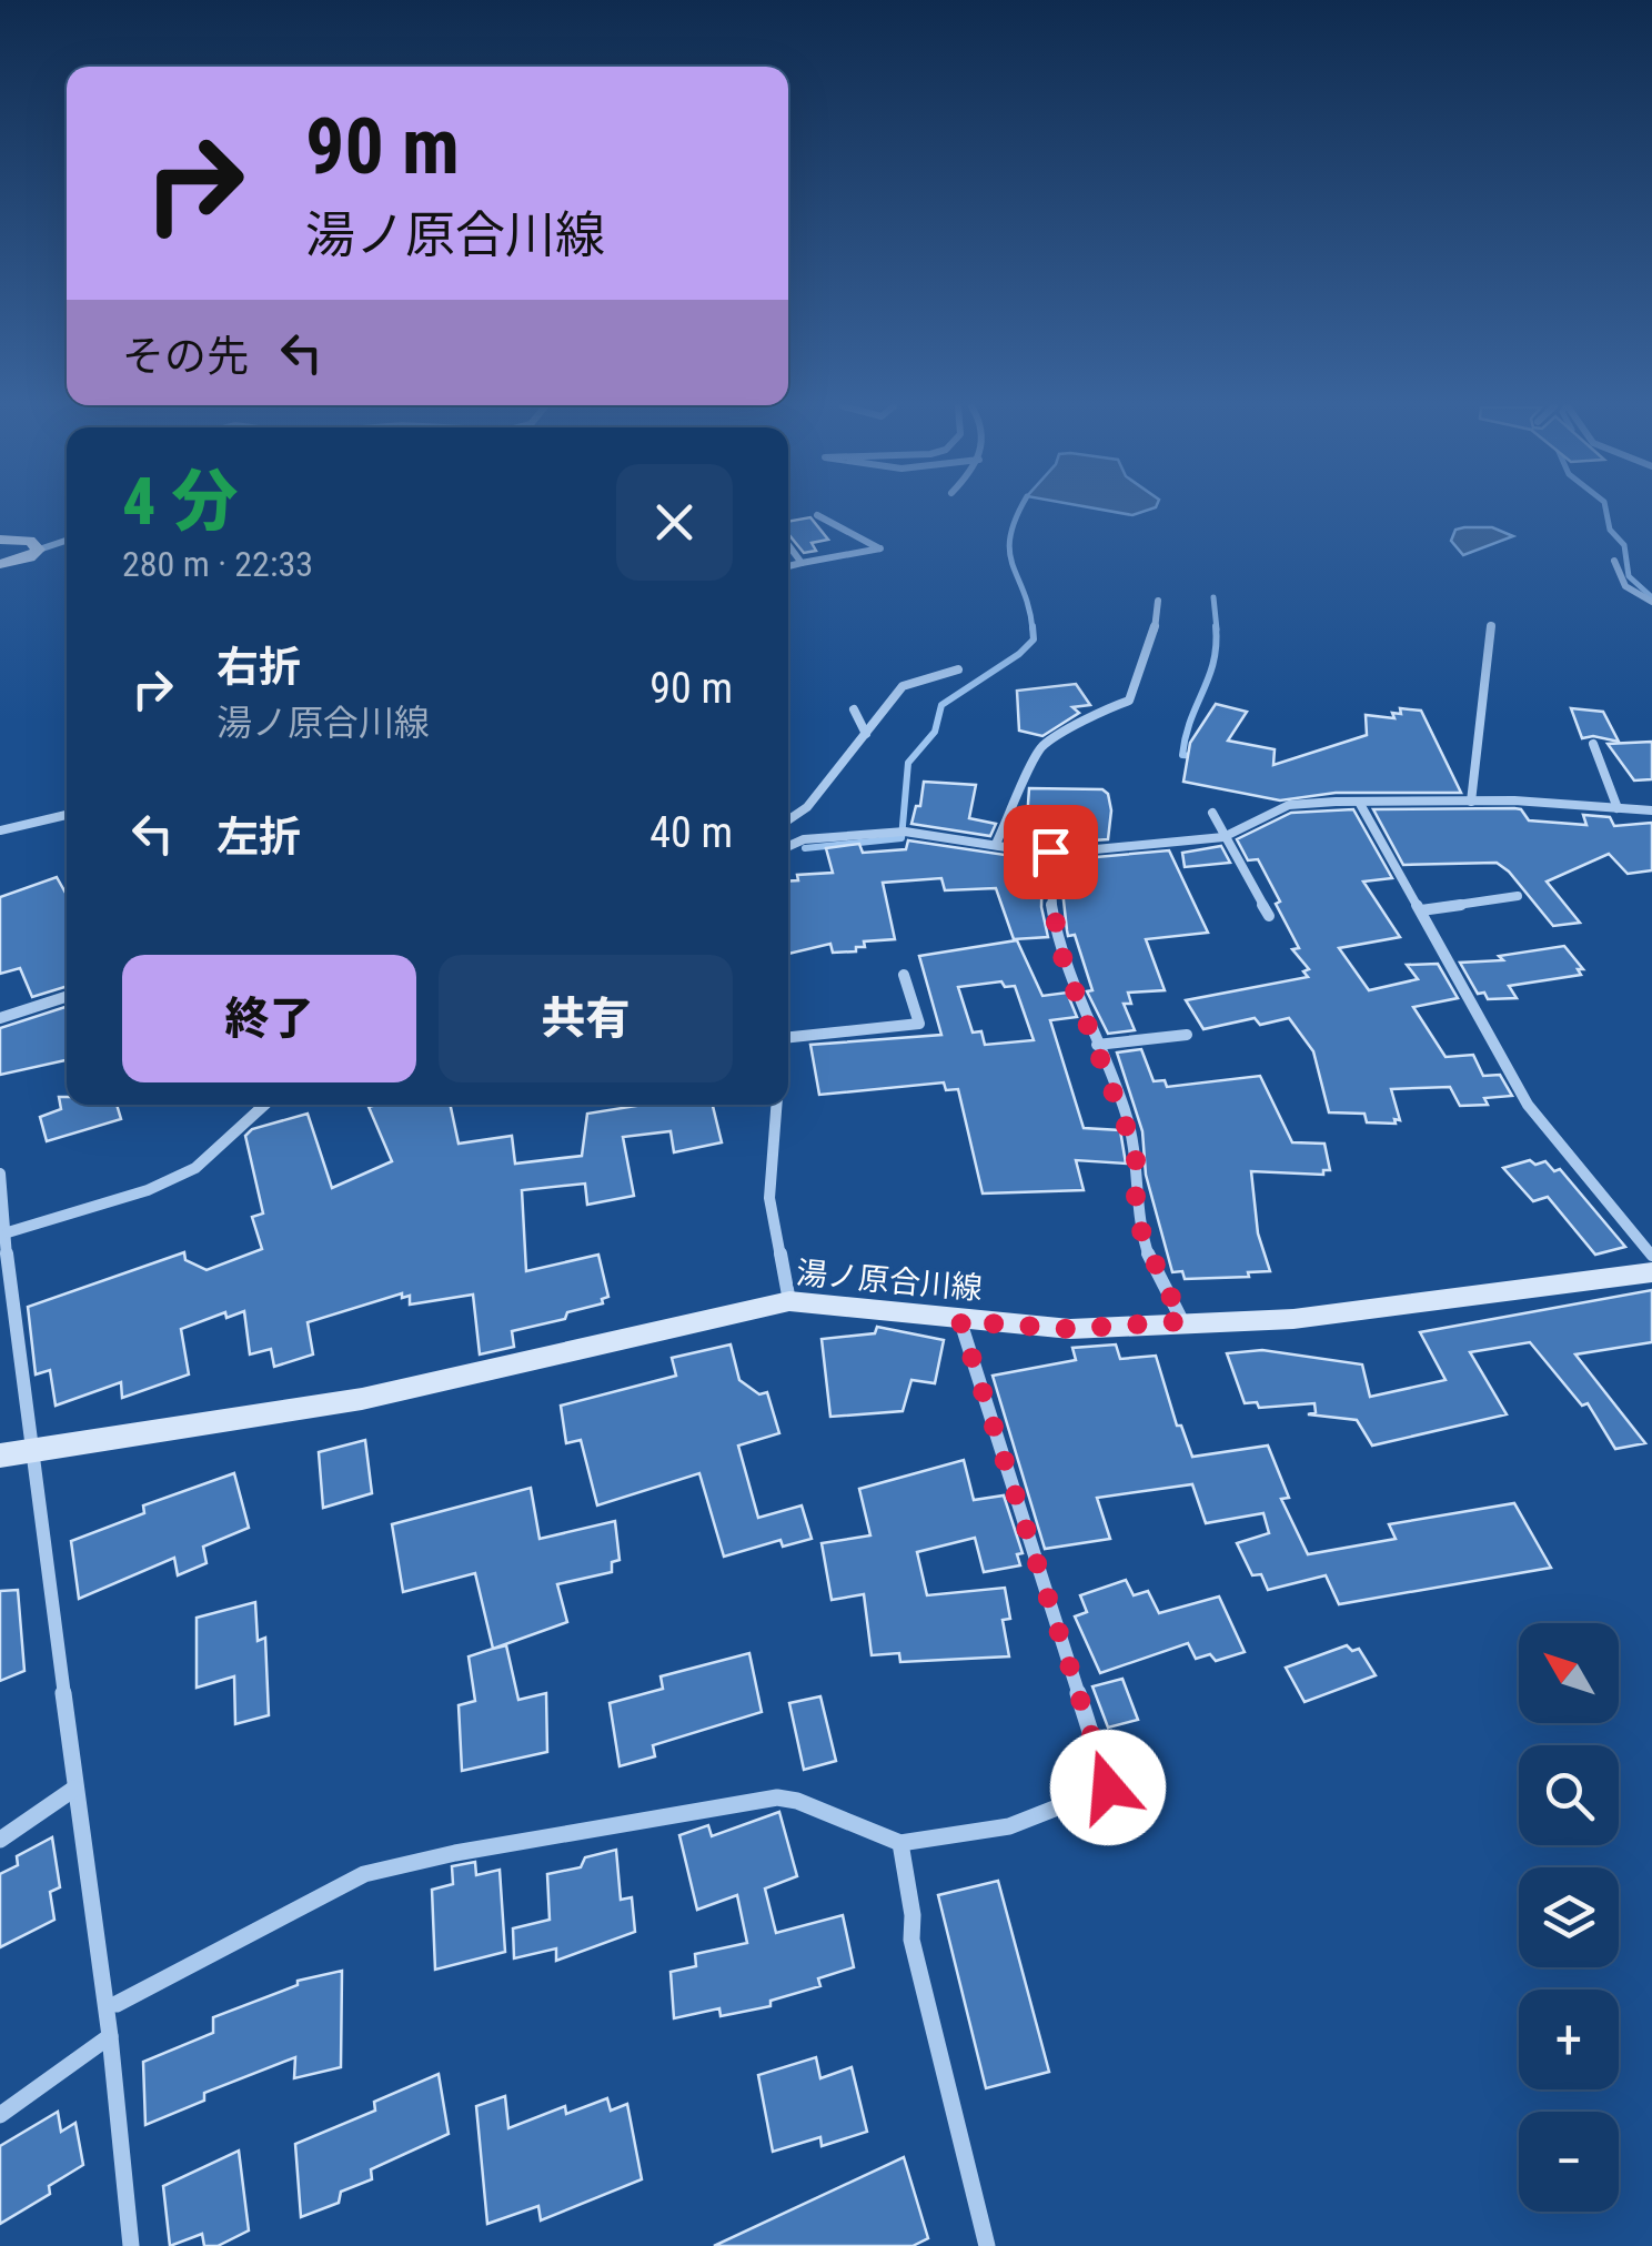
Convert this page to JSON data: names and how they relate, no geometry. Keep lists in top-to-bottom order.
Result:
{
  "streets": {
    "main road": ["湯ノ原合川線"]
  },
  "north": "top left",
  "page": {
    "turn": ["90 m", "湯ノ原合川線"],
    "then": "その先",
    "heading": ["4 分", "280 m · 22:33"],
    "list": [
      {
        "name": "右折",
        "note": "湯ノ原合川線",
        "value": "90 m"
      },
      {
        "name": "左折",
        "value": "40 m"
      }
    ],
    "buttons": ["終了", "共有"],
    "map_buttons": ["+", "−"]
  }
}
